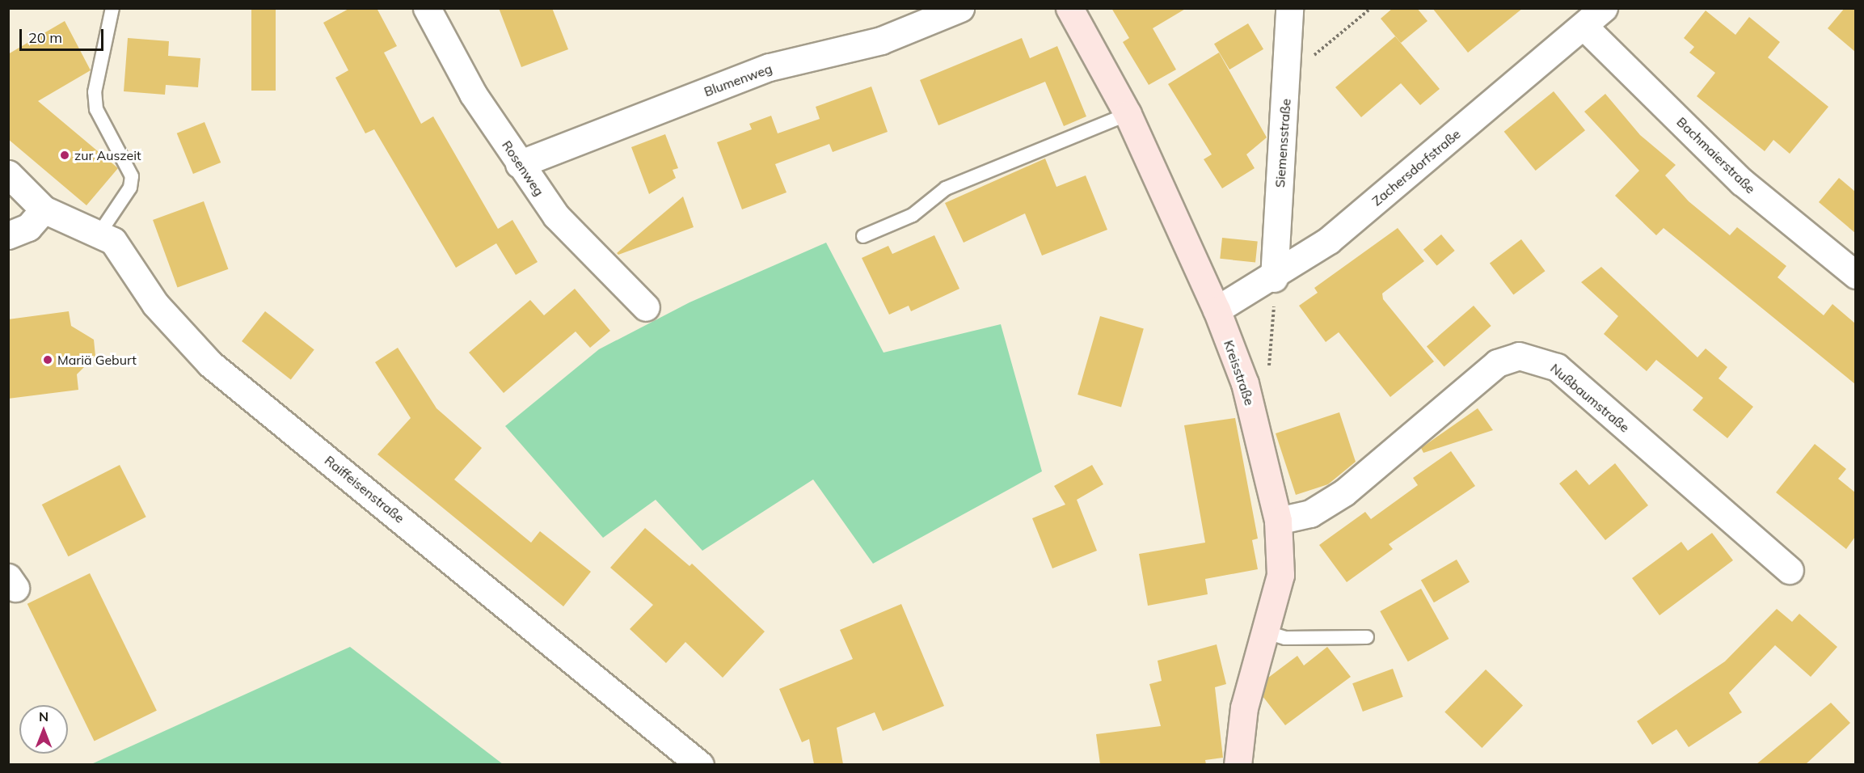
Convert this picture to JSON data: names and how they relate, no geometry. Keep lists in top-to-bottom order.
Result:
{
  "streets": {
    "street": [
      "Blumenweg",
      "Siemensstraße",
      "Bachmaierstraße",
      "Zachersdorfstraße",
      "Rosenweg",
      "Kreisstraße",
      "Nußbaumstraße",
      "Raiffeisenstraße"
    ]
  },
  "crossings": [
    ["Blumenweg", "Rosenweg"],
    ["Siemensstraße", "Zachersdorfstraße"],
    ["Bachmaierstraße", "Zachersdorfstraße"],
    ["Zachersdorfstraße", "Kreisstraße"],
    ["Kreisstraße", "Nußbaumstraße"]
  ],
  "places": ["zur Auszeit", "Mariä Geburt"],
  "scale_bar": "20 m",
  "north": "top"
}
